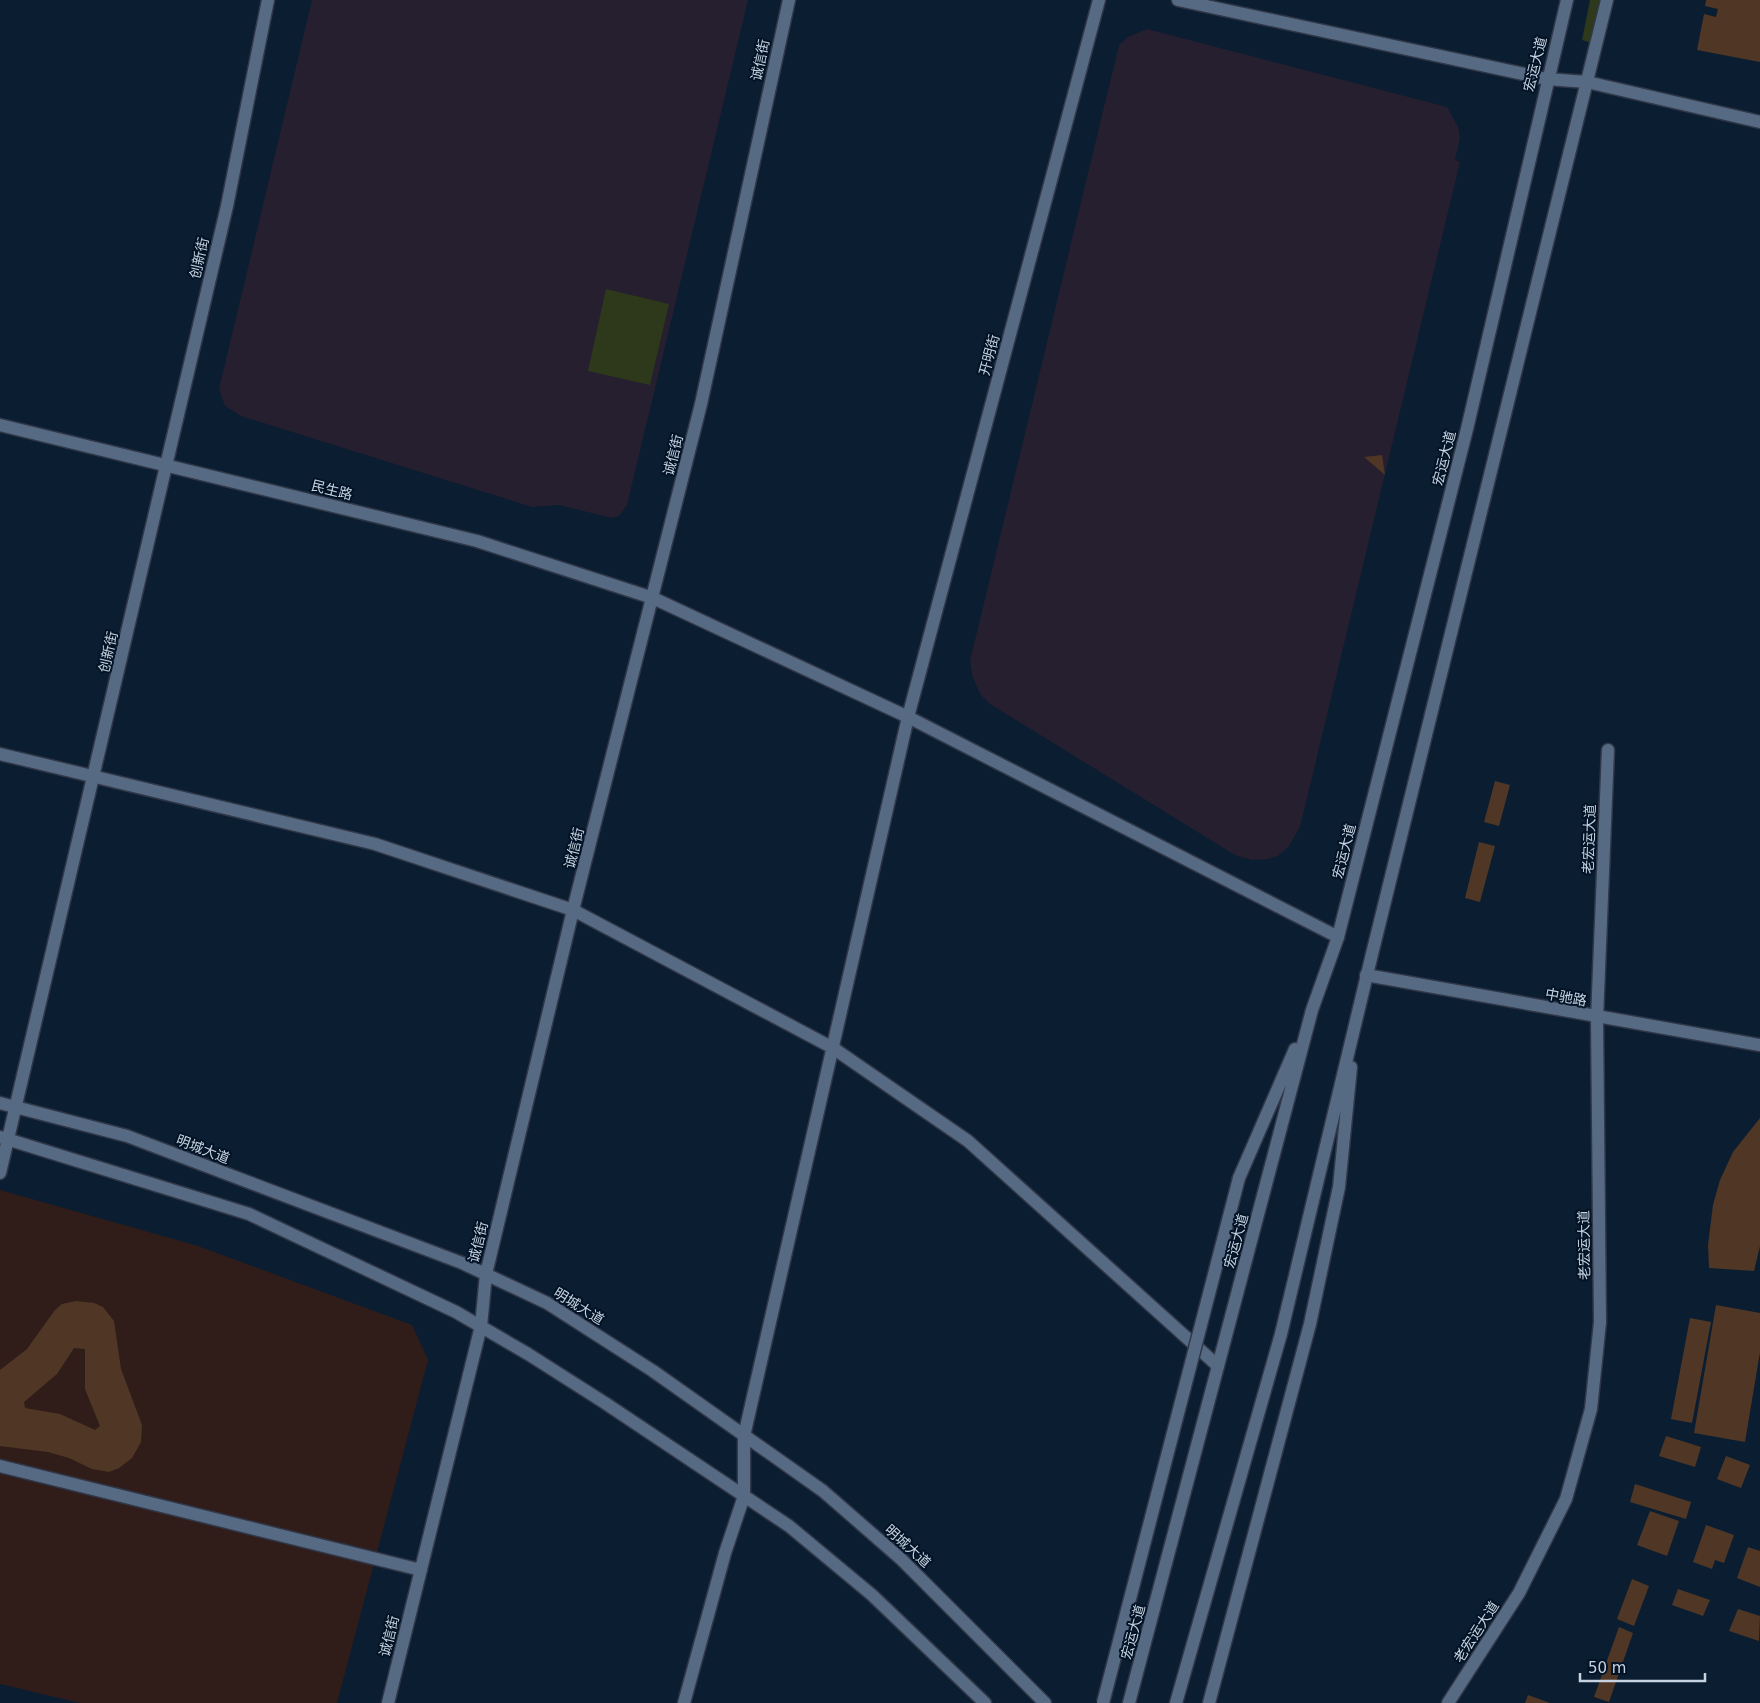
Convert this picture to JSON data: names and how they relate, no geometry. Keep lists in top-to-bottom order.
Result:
{
  "streets": {
    "street": [
      "诚信街",
      "宏运大道",
      "创新街",
      "开明街",
      "民生路",
      "老宏运大道",
      "中驰路",
      "明城大道"
    ]
  },
  "crossings": [
    ["诚信街", "民生路"],
    ["诚信街", "明城大道"],
    ["宏运大道", "民生路"],
    ["创新街", "民生路"],
    ["创新街", "明城大道"],
    ["开明街", "民生路"],
    ["开明街", "明城大道"],
    ["老宏运大道", "中驰路"]
  ],
  "scale_bar": "50 m"
}
